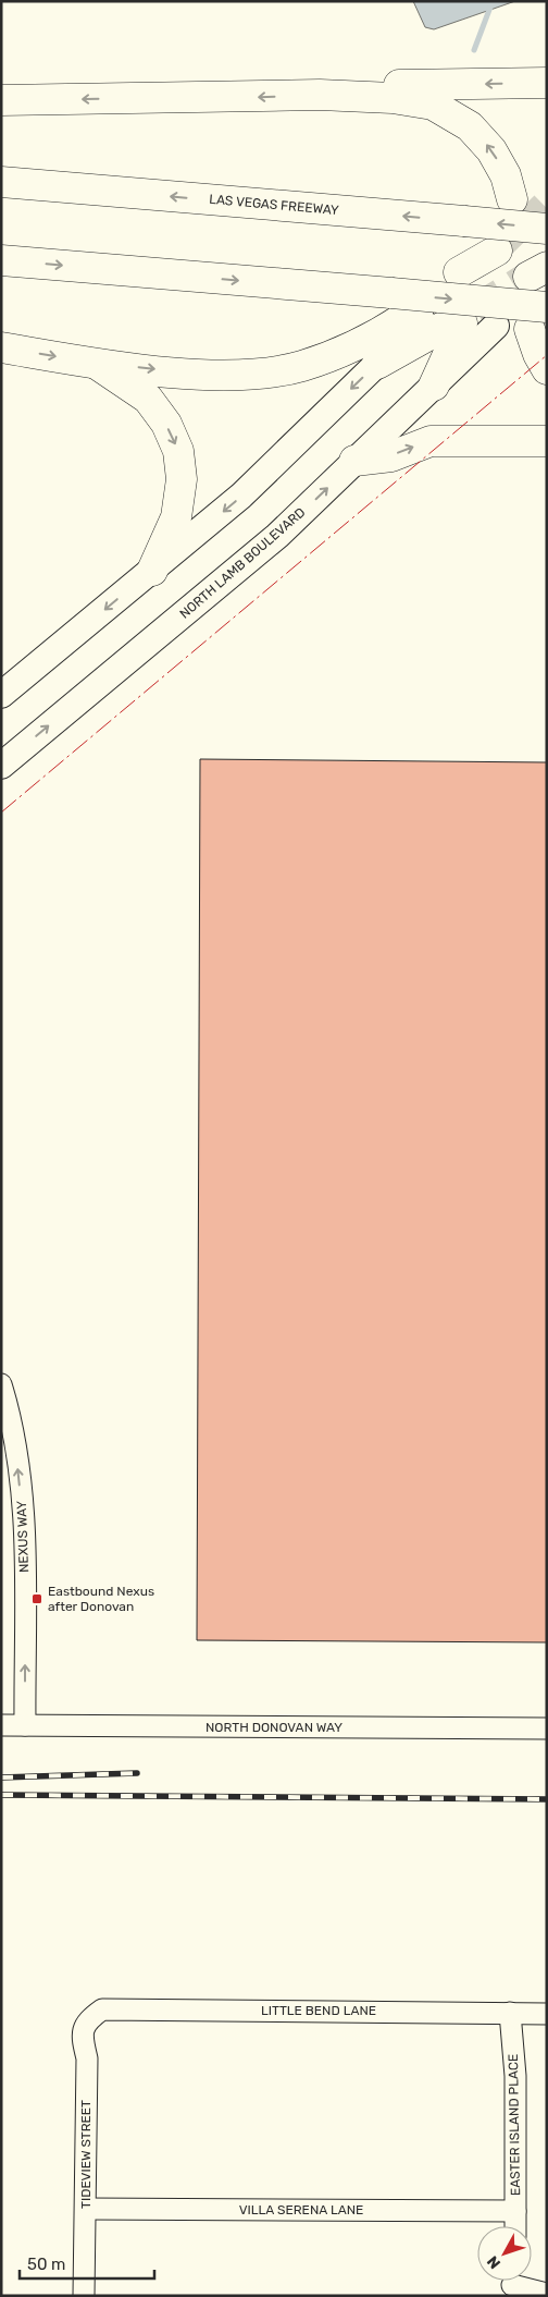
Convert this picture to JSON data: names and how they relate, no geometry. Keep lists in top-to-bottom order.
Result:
{
  "streets": {
    "highway": ["LAS VEGAS FREEWAY"],
    "main road": ["NORTH LAMB BOULEVARD"],
    "street": [
      "NEXUS WAY",
      "NORTH DONOVAN WAY",
      "LITTLE BEND LANE",
      "EASTER ISLAND PLACE",
      "TIDEVIEW STREET",
      "VILLA SERENA LANE"
    ]
  },
  "crossings": [
    ["NEXUS WAY", "NORTH DONOVAN WAY"],
    ["LITTLE BEND LANE", "EASTER ISLAND PLACE"],
    ["LITTLE BEND LANE", "TIDEVIEW STREET"],
    ["EASTER ISLAND PLACE", "VILLA SERENA LANE"],
    ["TIDEVIEW STREET", "VILLA SERENA LANE"]
  ],
  "one_way": ["NEXUS WAY"],
  "places": {
    "transit": ["Eastbound Nexus after Donovan"]
  },
  "scale_bar": "50 m",
  "north": "bottom left"
}
